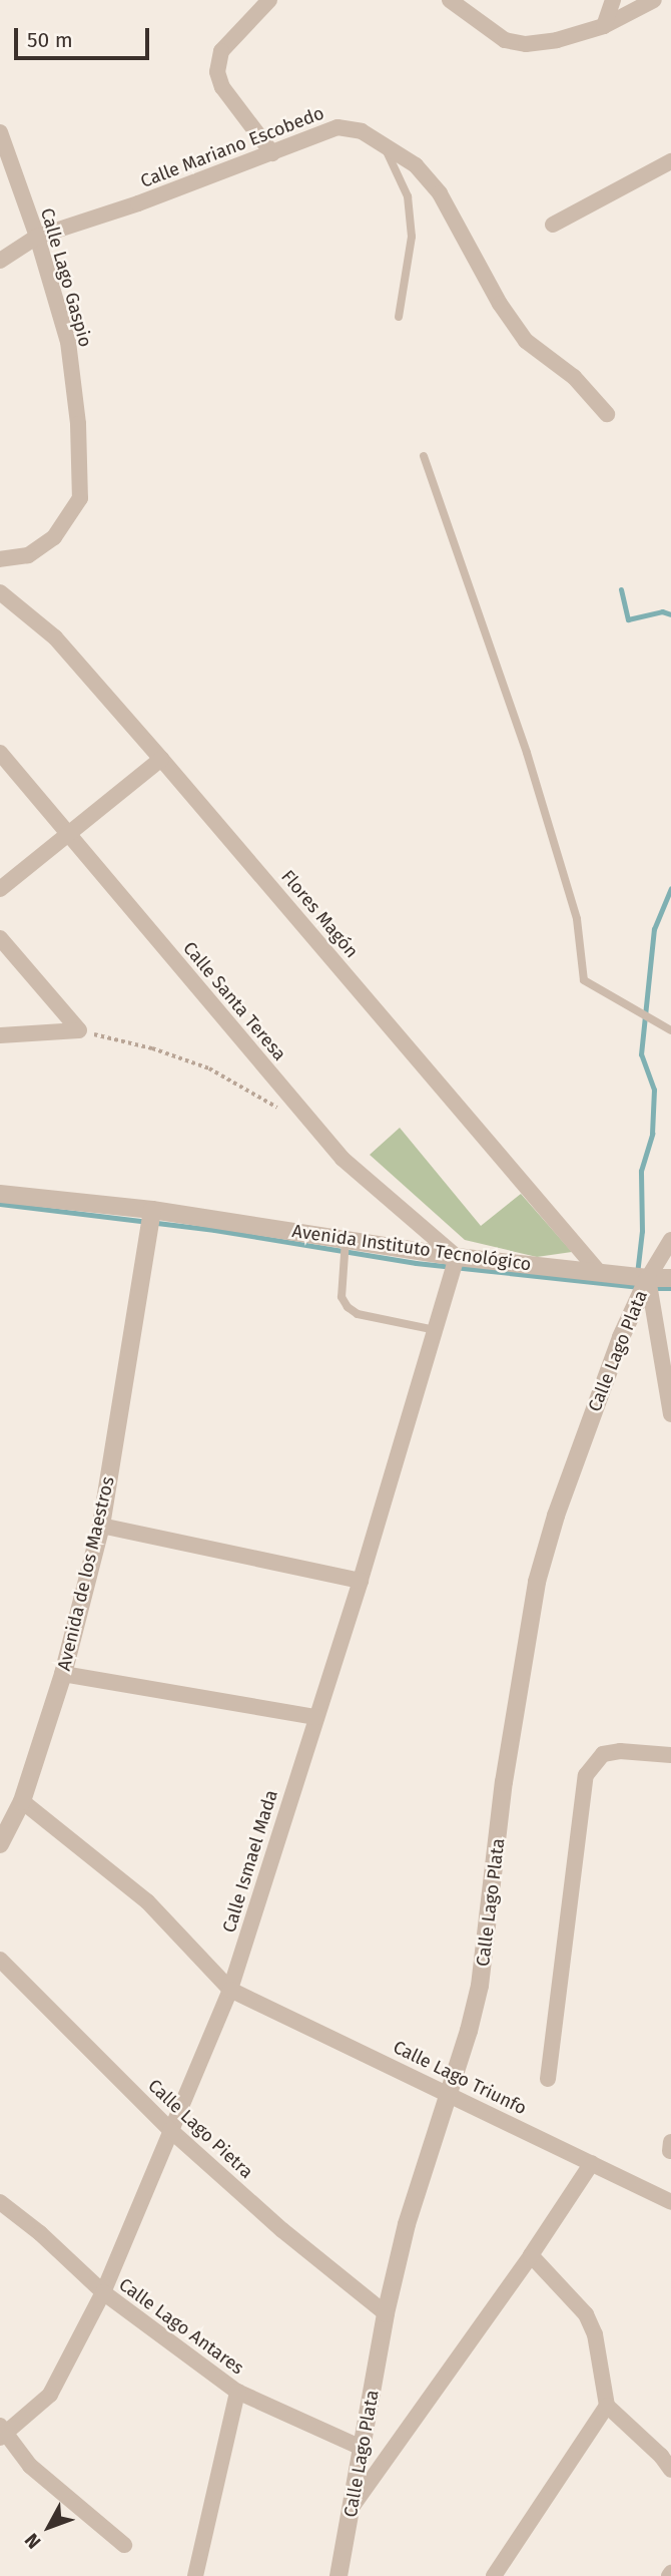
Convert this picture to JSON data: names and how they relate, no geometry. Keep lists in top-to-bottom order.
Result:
{
  "streets": {
    "street": [
      "Calle Mariano Escobedo",
      "Calle Lago Gaspio",
      "Flores Magón",
      "Calle Santa Teresa",
      "Avenida Instituto Tecnológico",
      "Calle Lago Plata",
      "Avenida de los Maestros",
      "Calle Ismael Mada",
      "Calle Lago Triunfo",
      "Calle Lago Pietra",
      "Calle Lago Antares"
    ]
  },
  "crossings": [
    ["Calle Mariano Escobedo", "Calle Lago Gaspio"],
    ["Flores Magón", "Avenida Instituto Tecnológico"],
    ["Calle Santa Teresa", "Avenida Instituto Tecnológico"],
    ["Calle Santa Teresa", "Calle Ismael Mada"],
    ["Avenida Instituto Tecnológico", "Calle Lago Plata"],
    ["Avenida Instituto Tecnológico", "Avenida de los Maestros"],
    ["Avenida Instituto Tecnológico", "Calle Ismael Mada"],
    ["Calle Lago Plata", "Calle Lago Triunfo"],
    ["Calle Lago Plata", "Calle Lago Pietra"],
    ["Calle Lago Plata", "Calle Lago Antares"],
    ["Calle Ismael Mada", "Calle Lago Triunfo"],
    ["Calle Ismael Mada", "Calle Lago Pietra"],
    ["Calle Ismael Mada", "Calle Lago Antares"]
  ],
  "scale_bar": "50 m",
  "north": "bottom left"
}
